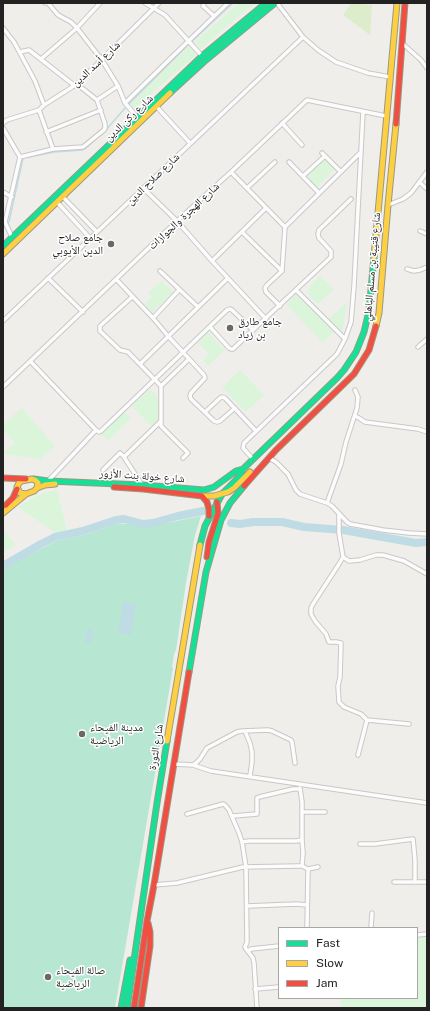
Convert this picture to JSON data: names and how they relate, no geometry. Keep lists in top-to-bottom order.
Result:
{
  "streets": {
    "main road": [
      "شارع ركن الدين",
      "شارع قتيبة بن مسلم الباهلي",
      "شارع خولة بنت الأزور",
      "شارع الثورة"
    ],
    "street": ["شارع أسد الدين", "شارع صلاح الدين", "شارع الهجرة والجوازات"]
  },
  "crossings": [
    ["شارع الهجرة والجوازات", "شارع قتيبة بن مسلم الباهلي"],
    ["شارع قتيبة بن مسلم الباهلي", "شارع خولة بنت الأزور"],
    ["شارع قتيبة بن مسلم الباهلي", "شارع الثورة"],
    ["شارع خولة بنت الأزور", "شارع الثورة"]
  ],
  "places": [
    "جامع صلاح الدين الأيوبي",
    "جامع طارق بن زياد",
    "مدينة الفيحاء الرياضية",
    "صالة الفيحاء الرياضية"
  ],
  "legend": ["Fast", "Slow", "Jam"]
}
